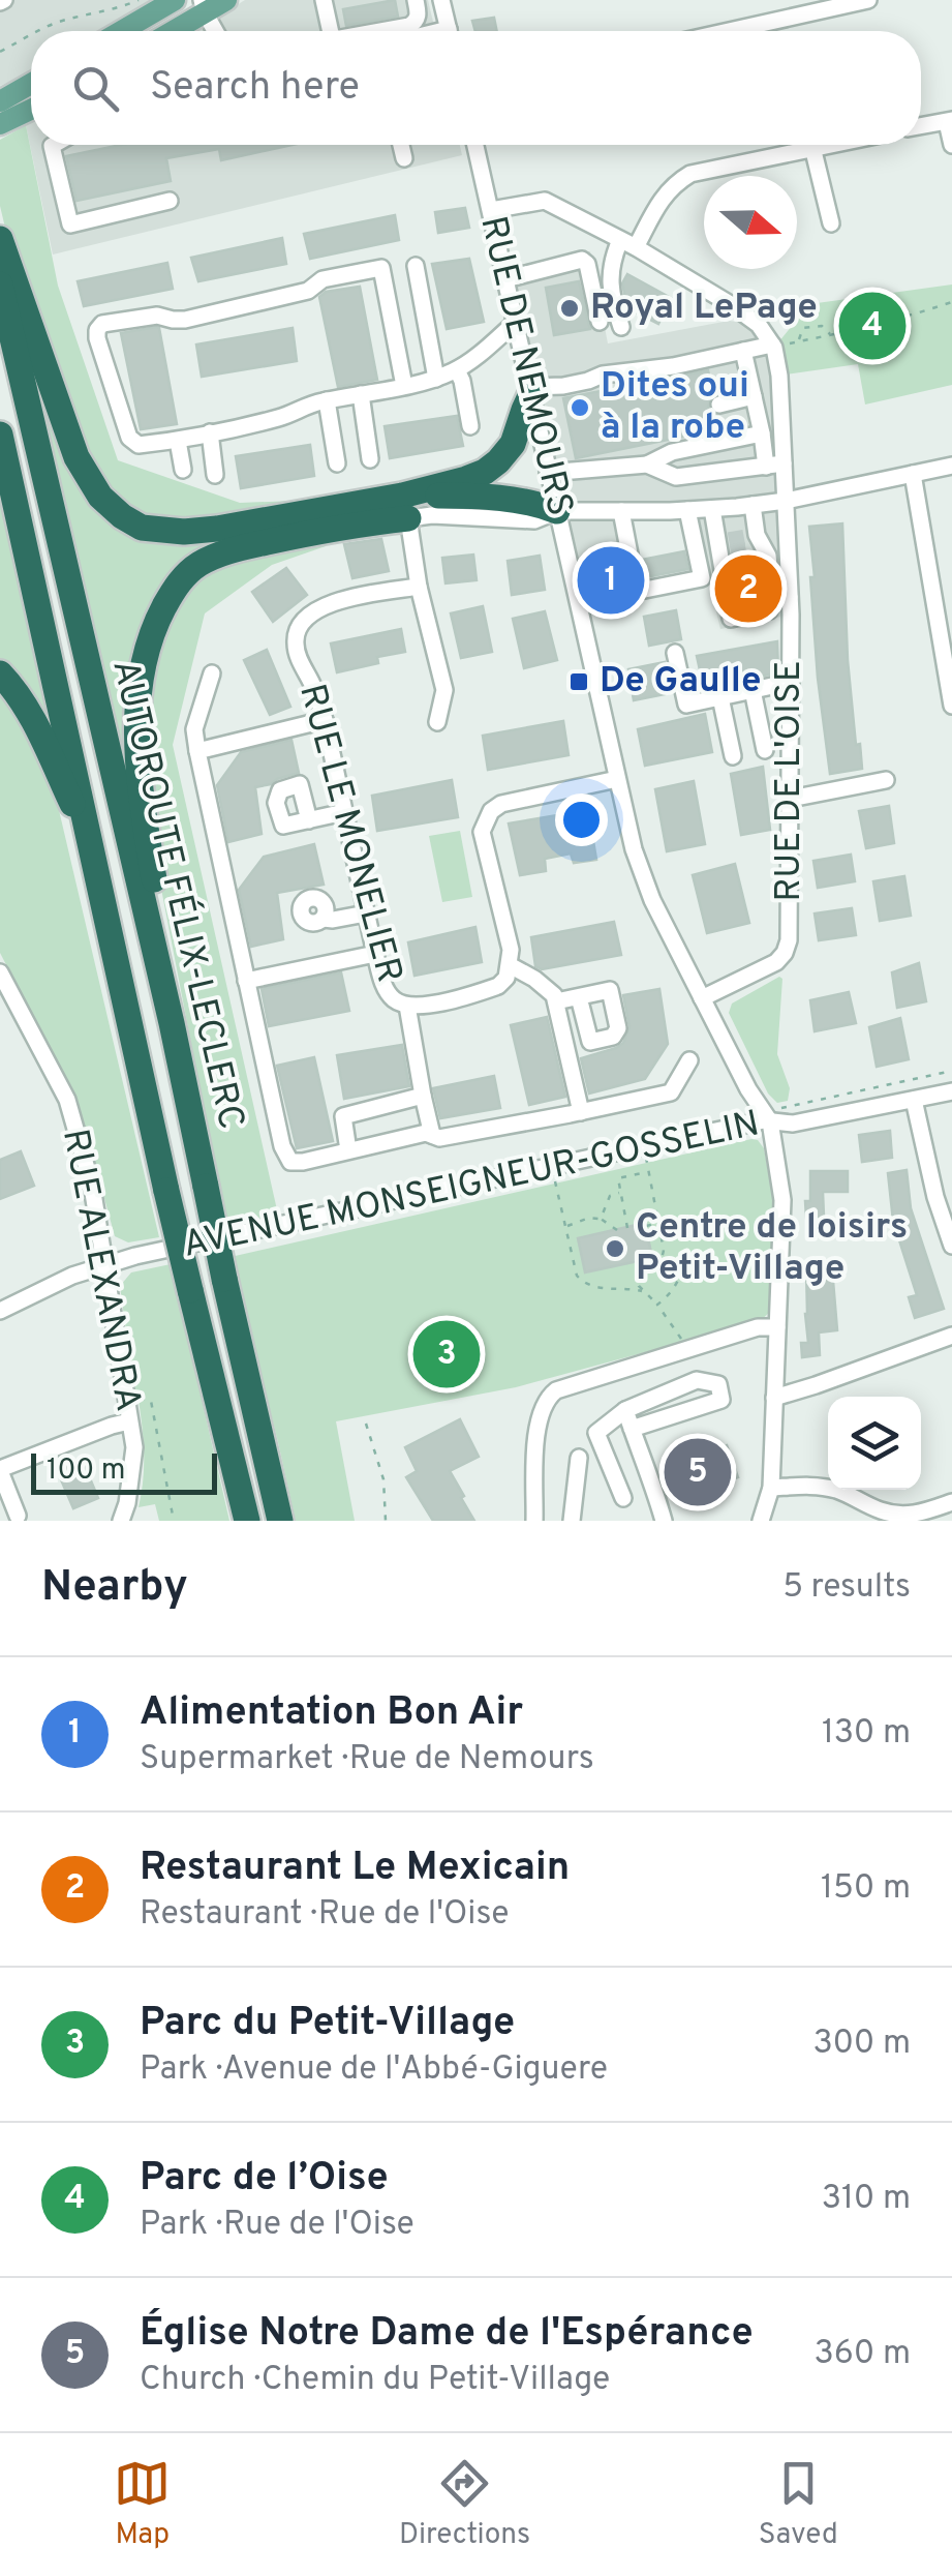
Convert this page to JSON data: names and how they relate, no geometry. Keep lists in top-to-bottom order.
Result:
{
  "streets": {
    "highway": ["AUTOROUTE FÉLIX-LECLERC"],
    "street": [
      "RUE DE NEMOURS",
      "RUE DE L'OISE",
      "RUE LE MONELIER",
      "AVENUE MONSEIGNEUR-GOSSELIN",
      "RUE ALEXANDRA"
    ]
  },
  "crossings": [
    ["RUE DE NEMOURS", "RUE DE L'OISE"],
    ["RUE DE NEMOURS", "AVENUE MONSEIGNEUR-GOSSELIN"],
    ["AVENUE MONSEIGNEUR-GOSSELIN", "RUE ALEXANDRA"]
  ],
  "places": {
    "other": ["Royal LePage", "Dites oui à la robe", "Centre de loisirs Petit-Village"],
    "transit": ["De Gaulle"]
  },
  "scale_bar": "100 m",
  "north": "right",
  "page": {
    "search": "Search here",
    "pins": [
      "4",
      "1",
      "2",
      "3",
      "5"
    ],
    "scale": "100 m",
    "heading": ["Nearby", "5 results"],
    "list": [
      {
        "mark": "1",
        "name": "Alimentation Bon Air",
        "note": "Supermarket · Rue de Nemours",
        "value": "130 m"
      },
      {
        "mark": "2",
        "name": "Restaurant Le Mexicain",
        "note": "Restaurant · Rue de l'Oise",
        "value": "150 m"
      },
      {
        "mark": "3",
        "name": "Parc du Petit-Village",
        "note": "Park · Avenue de l'Abbé-Giguere",
        "value": "300 m"
      },
      {
        "mark": "4",
        "name": "Parc de l’Oise",
        "note": "Park · Rue de l'Oise",
        "value": "310 m"
      },
      {
        "mark": "5",
        "name": "Église Notre Dame de l'Espérance",
        "note": "Church · Chemin du Petit-Village",
        "value": "360 m"
      }
    ],
    "nav": ["Map", "Directions", "Saved"]
  }
}
